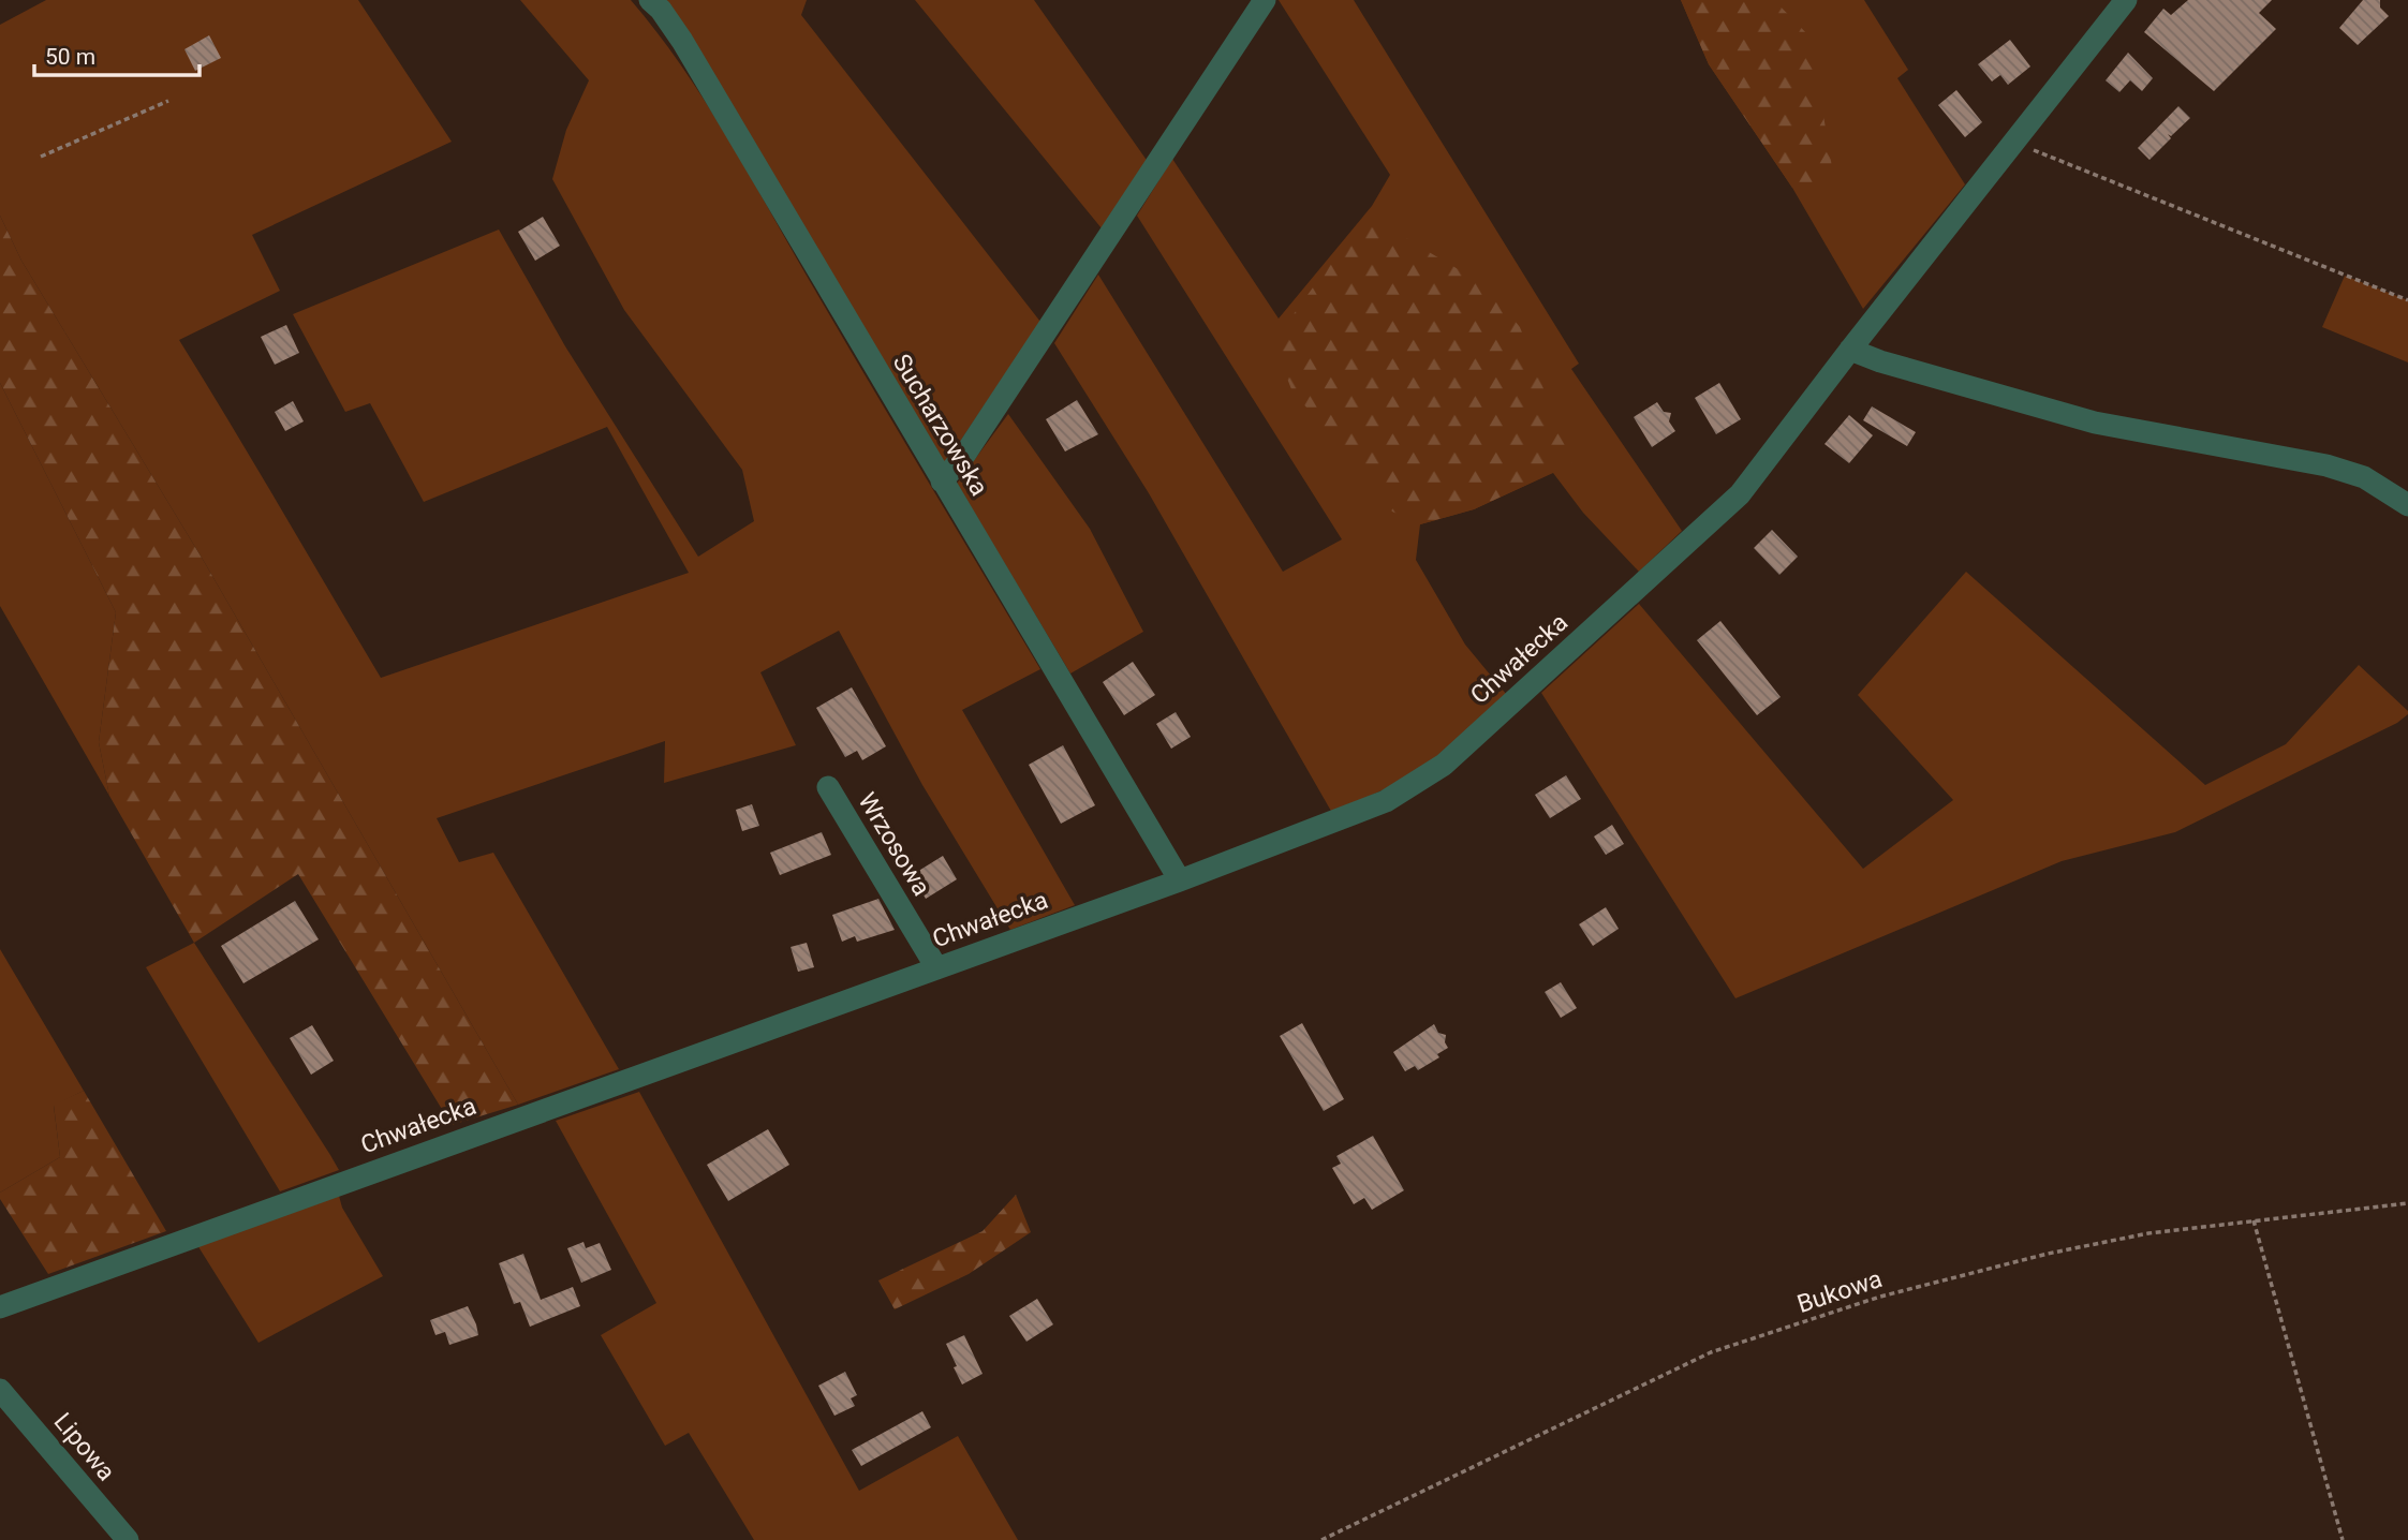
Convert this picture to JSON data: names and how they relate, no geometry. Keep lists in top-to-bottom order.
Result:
{
  "streets": {
    "street": [
      "Sucharzowska",
      "Chwałecka",
      "Wrzosowa",
      "Lipowa"
    ],
    "path": ["Bukowa"]
  },
  "crossings": [
    ["Sucharzowska", "Chwałecka"],
    ["Chwałecka", "Wrzosowa"]
  ],
  "scale_bar": "50 m"
}
